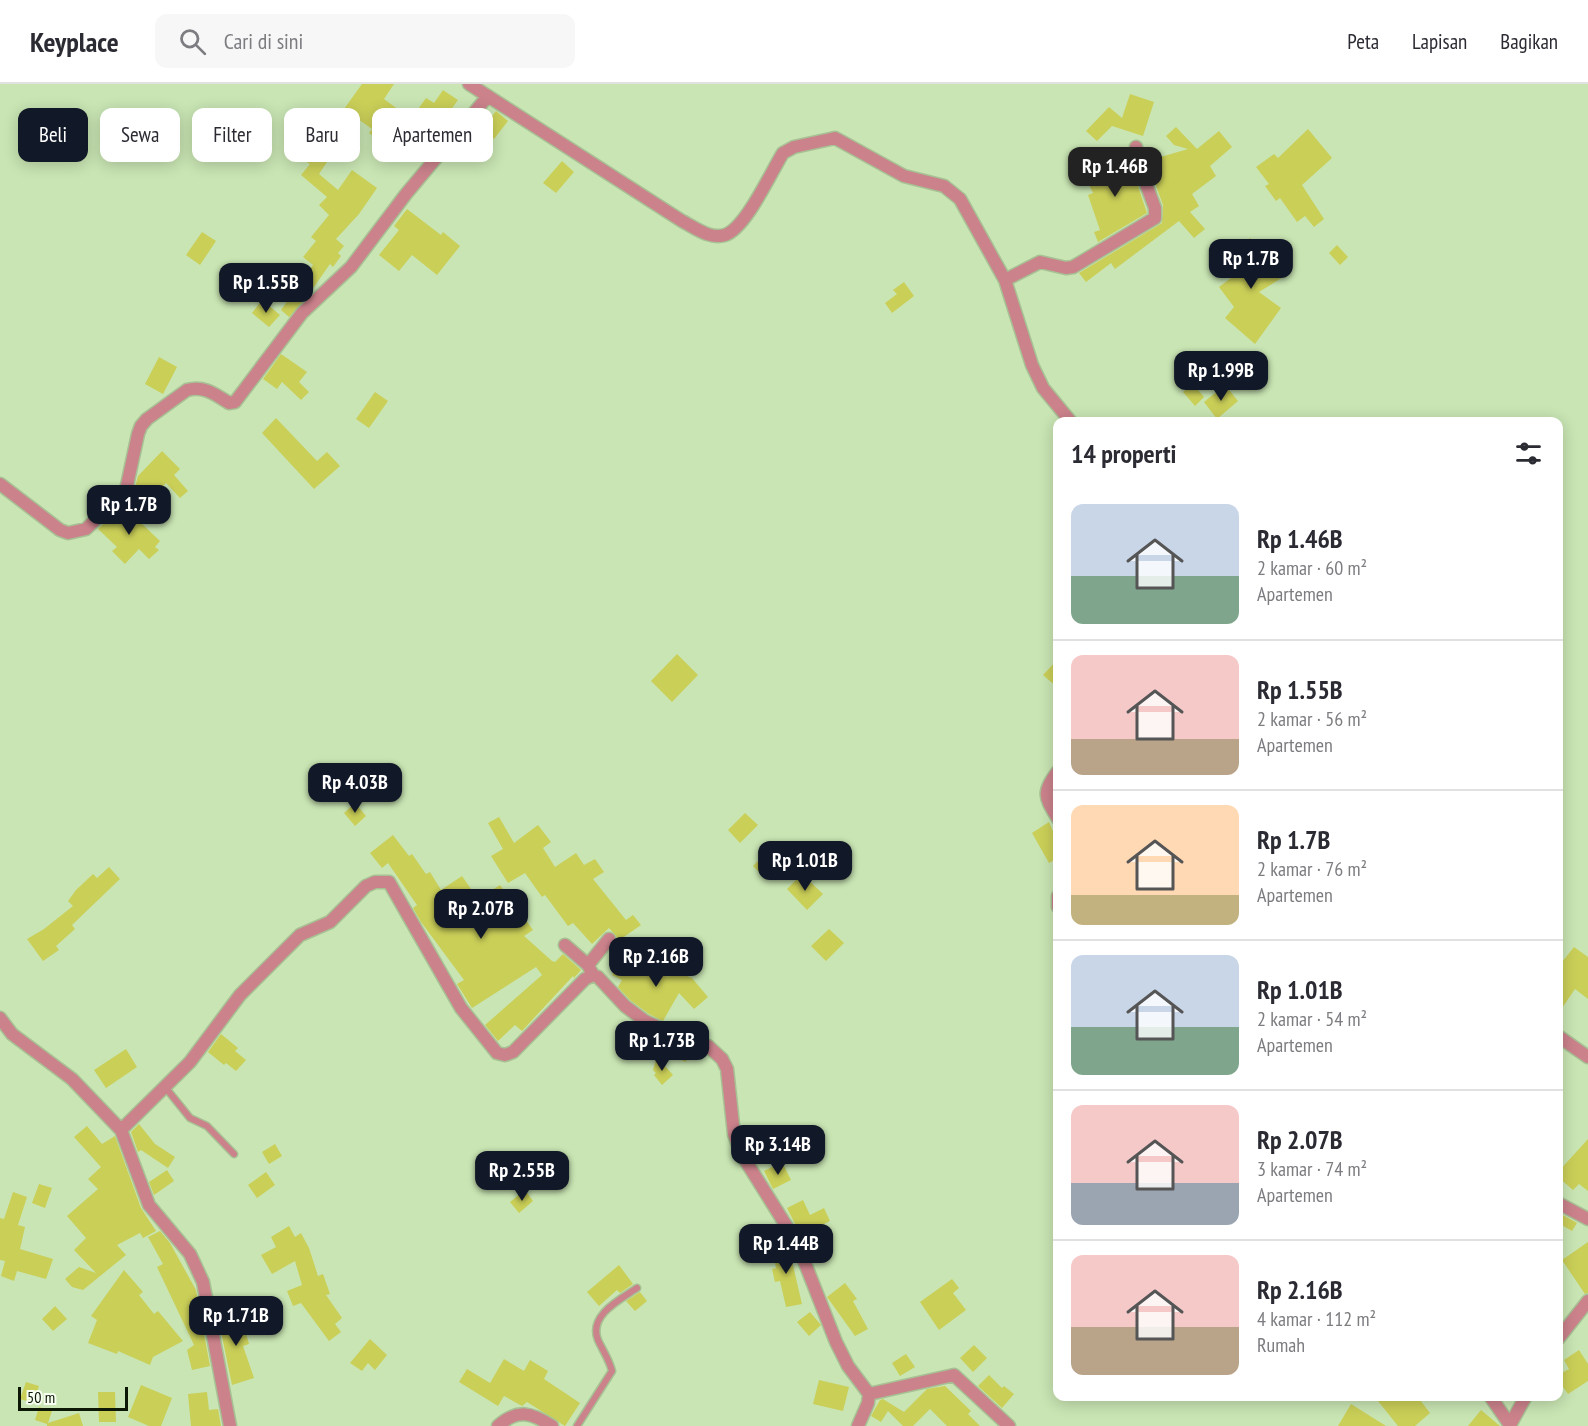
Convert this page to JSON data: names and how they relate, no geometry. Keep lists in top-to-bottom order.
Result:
{
  "scale_bar": "50 m",
  "page": {
    "header": "Keyplace",
    "search": "Cari di sini",
    "nav": ["Peta", "Lapisan", "Bagikan"],
    "chip": [
      "Beli",
      "Sewa",
      "Filter",
      "Baru",
      "Apartemen"
    ],
    "price": [
      "Rp 1.46B",
      "Rp 1.7B",
      "Rp 1.55B",
      "Rp 1.99B",
      "Rp 1.7B",
      "Rp 4.03B",
      "Rp 1.01B",
      "Rp 2.07B",
      "Rp 2.16B",
      "Rp 1.73B",
      "Rp 3.14B",
      "Rp 2.55B",
      "Rp 1.44B",
      "Rp 1.71B"
    ],
    "heading": "14 properti",
    "list": [
      {
        "name": "Rp 1.46B",
        "note": "2 kamar · 60 m² · Apartemen"
      },
      {
        "name": "Rp 1.55B",
        "note": "2 kamar · 56 m² · Apartemen"
      },
      {
        "name": "Rp 1.7B",
        "note": "2 kamar · 76 m² · Apartemen"
      },
      {
        "name": "Rp 1.01B",
        "note": "2 kamar · 54 m² · Apartemen"
      },
      {
        "name": "Rp 2.07B",
        "note": "3 kamar · 74 m² · Apartemen"
      },
      {
        "name": "Rp 2.16B",
        "note": "4 kamar · 112 m² · Rumah"
      }
    ],
    "scale": "50 m"
  }
}
